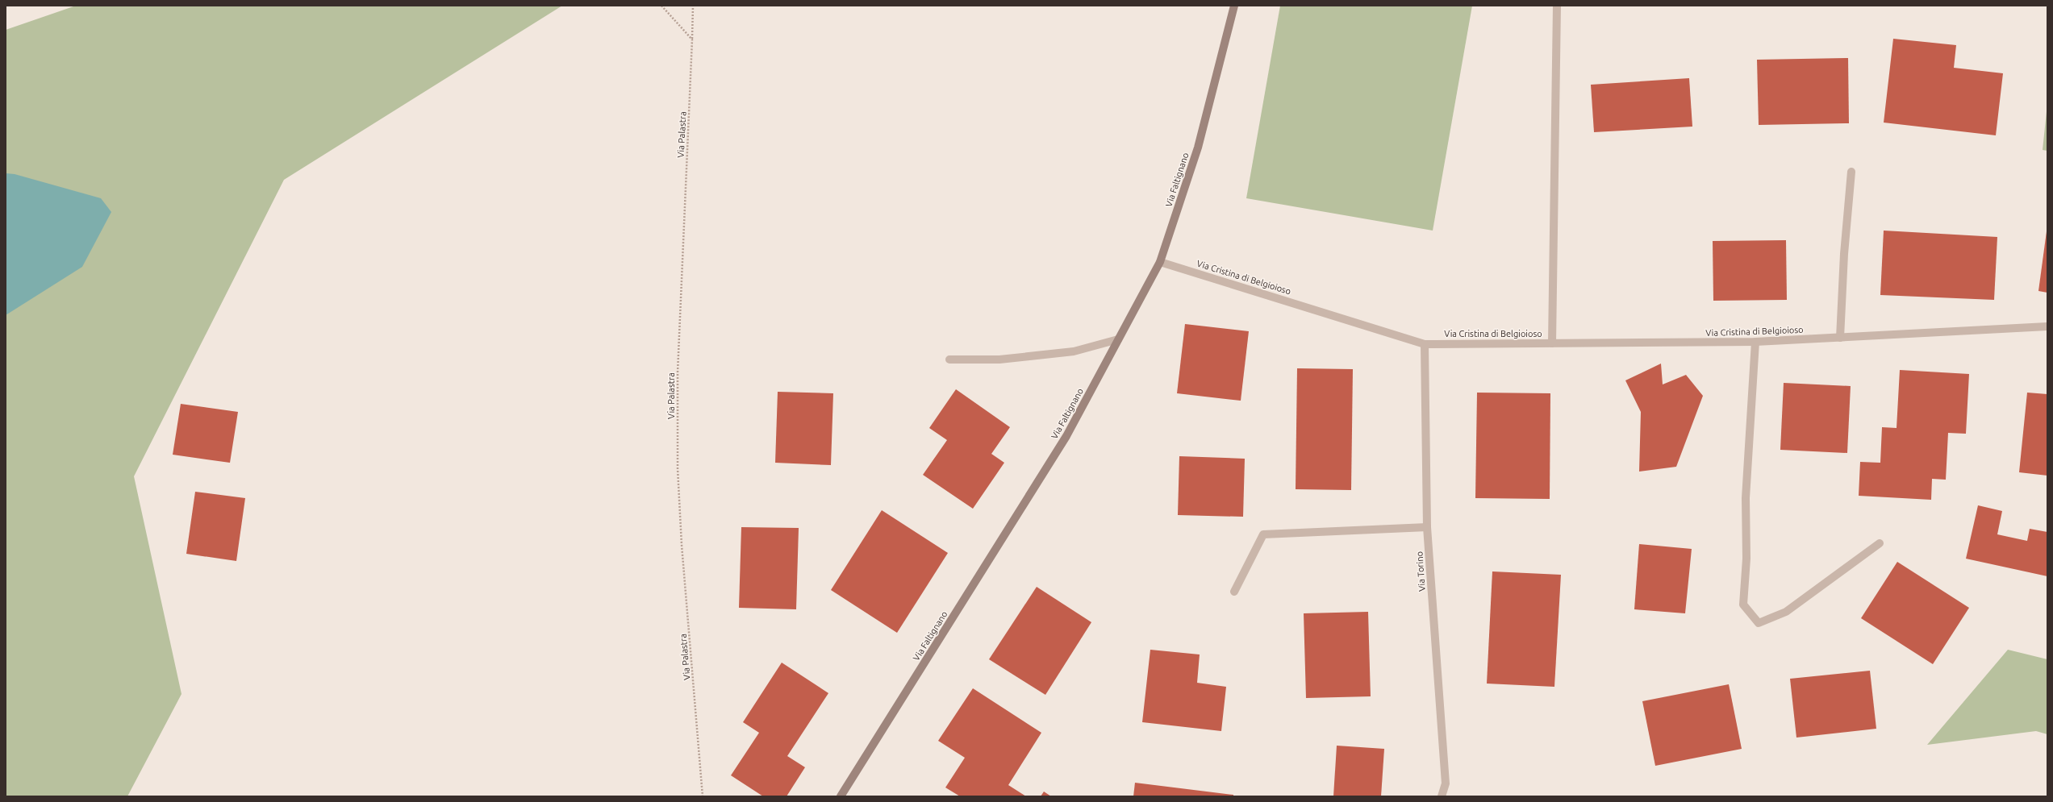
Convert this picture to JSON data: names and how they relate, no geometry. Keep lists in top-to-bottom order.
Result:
{
  "streets": {
    "street": ["Via Faltignano", "Via Cristina di Belgioioso", "Via Torino"],
    "path": ["Via Palastra"]
  },
  "crossings": [
    ["Via Faltignano", "Via Cristina di Belgioioso"],
    ["Via Cristina di Belgioioso", "Via Torino"]
  ]
}
